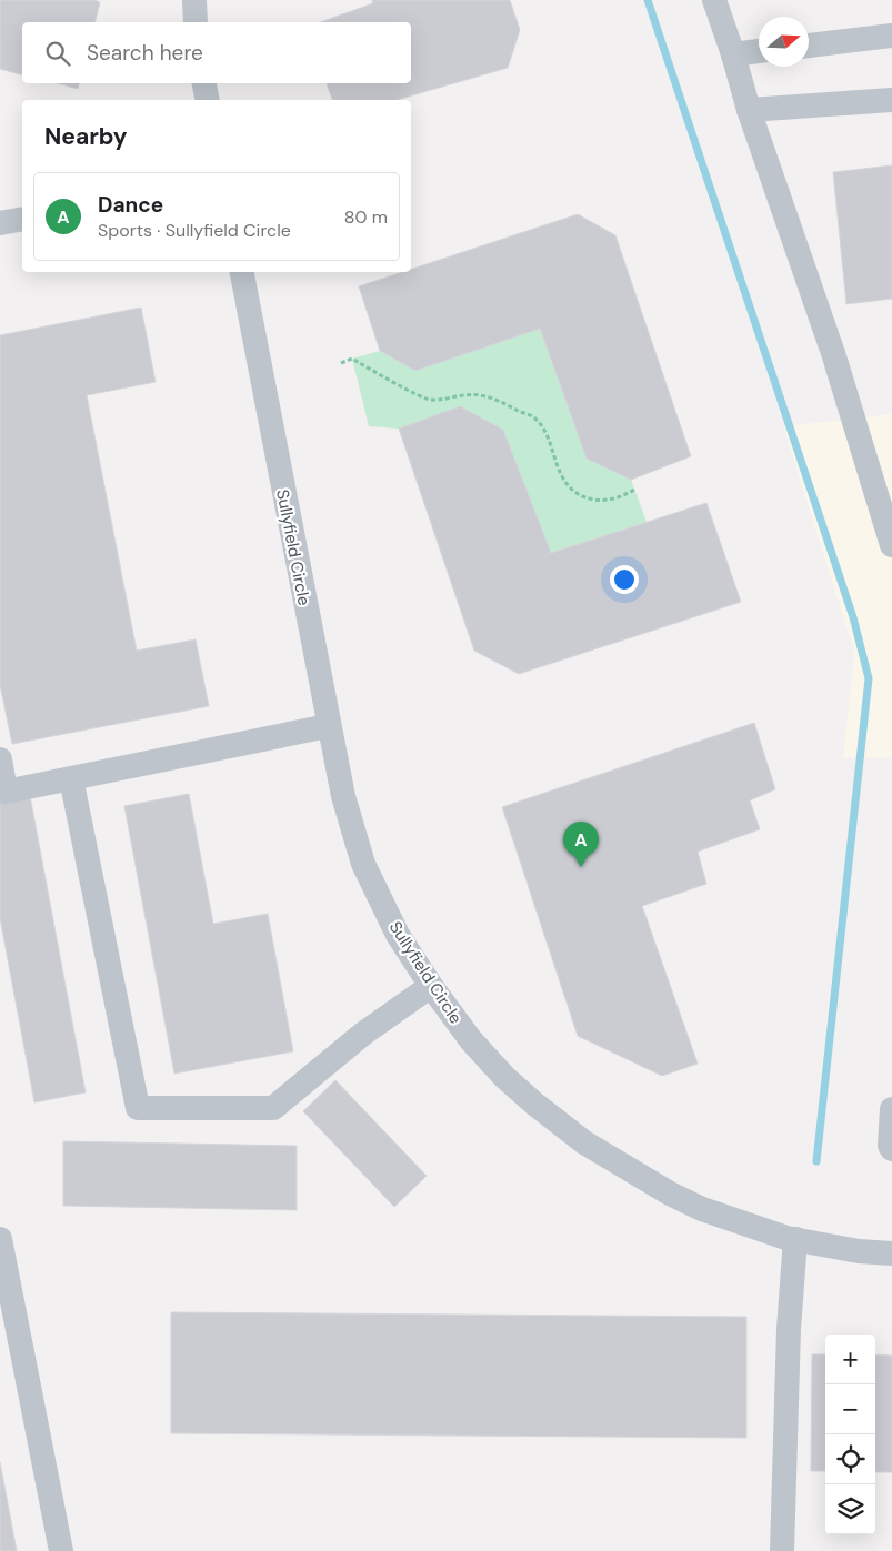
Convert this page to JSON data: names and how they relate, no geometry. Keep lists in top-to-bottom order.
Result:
{
  "streets": {
    "street": ["Sullyfield Circle"]
  },
  "north": "right",
  "page": {
    "search": "Search here",
    "heading": "Nearby",
    "list": [
      {
        "mark": "A",
        "name": "Dance",
        "note": "Sports · Sullyfield Circle",
        "value": "80 m"
      }
    ],
    "pins": "A",
    "map_buttons": ["+", "−"]
  }
}
